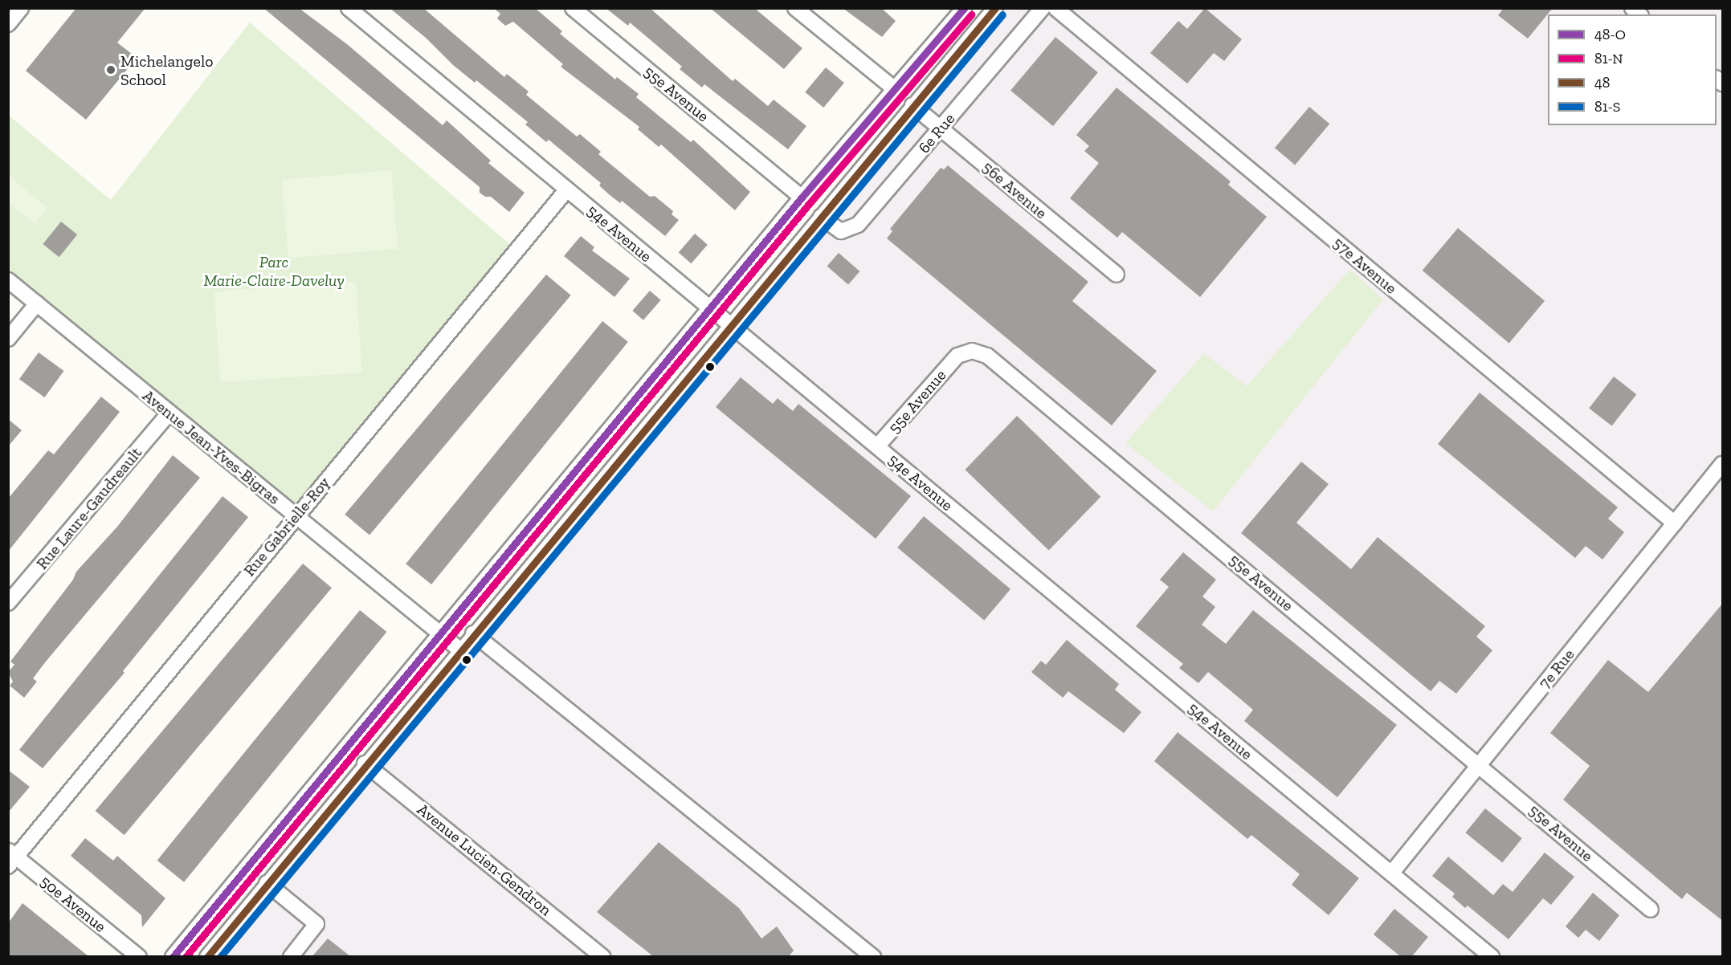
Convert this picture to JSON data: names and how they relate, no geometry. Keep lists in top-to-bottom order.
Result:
{
  "streets": {
    "street": [
      "55e Avenue",
      "6e Rue",
      "56e Avenue",
      "54e Avenue",
      "57e Avenue",
      "Avenue Jean-Yves-Bigras",
      "Rue Laure-Gaudreault",
      "Rue Gabrielle-Roy",
      "7e Rue",
      "Avenue Lucien-Gendron",
      "50e Avenue"
    ]
  },
  "crossings": [
    ["55e Avenue", "54e Avenue"],
    ["55e Avenue", "7e Rue"],
    ["6e Rue", "56e Avenue"],
    ["54e Avenue", "Rue Gabrielle-Roy"],
    ["54e Avenue", "7e Rue"],
    ["57e Avenue", "7e Rue"],
    ["Avenue Jean-Yves-Bigras", "Rue Laure-Gaudreault"],
    ["Avenue Jean-Yves-Bigras", "Rue Gabrielle-Roy"],
    ["Rue Gabrielle-Roy", "50e Avenue"]
  ],
  "parks": ["Parc Marie-Claire-Daveluy"],
  "places": ["Michelangelo School"],
  "lines": [
    "transit line 48-O",
    "transit line 48",
    "transit line 81-N",
    "transit line 81-S"
  ],
  "legend": [
    "48-O",
    "81-N",
    "48",
    "81-S"
  ]
}
